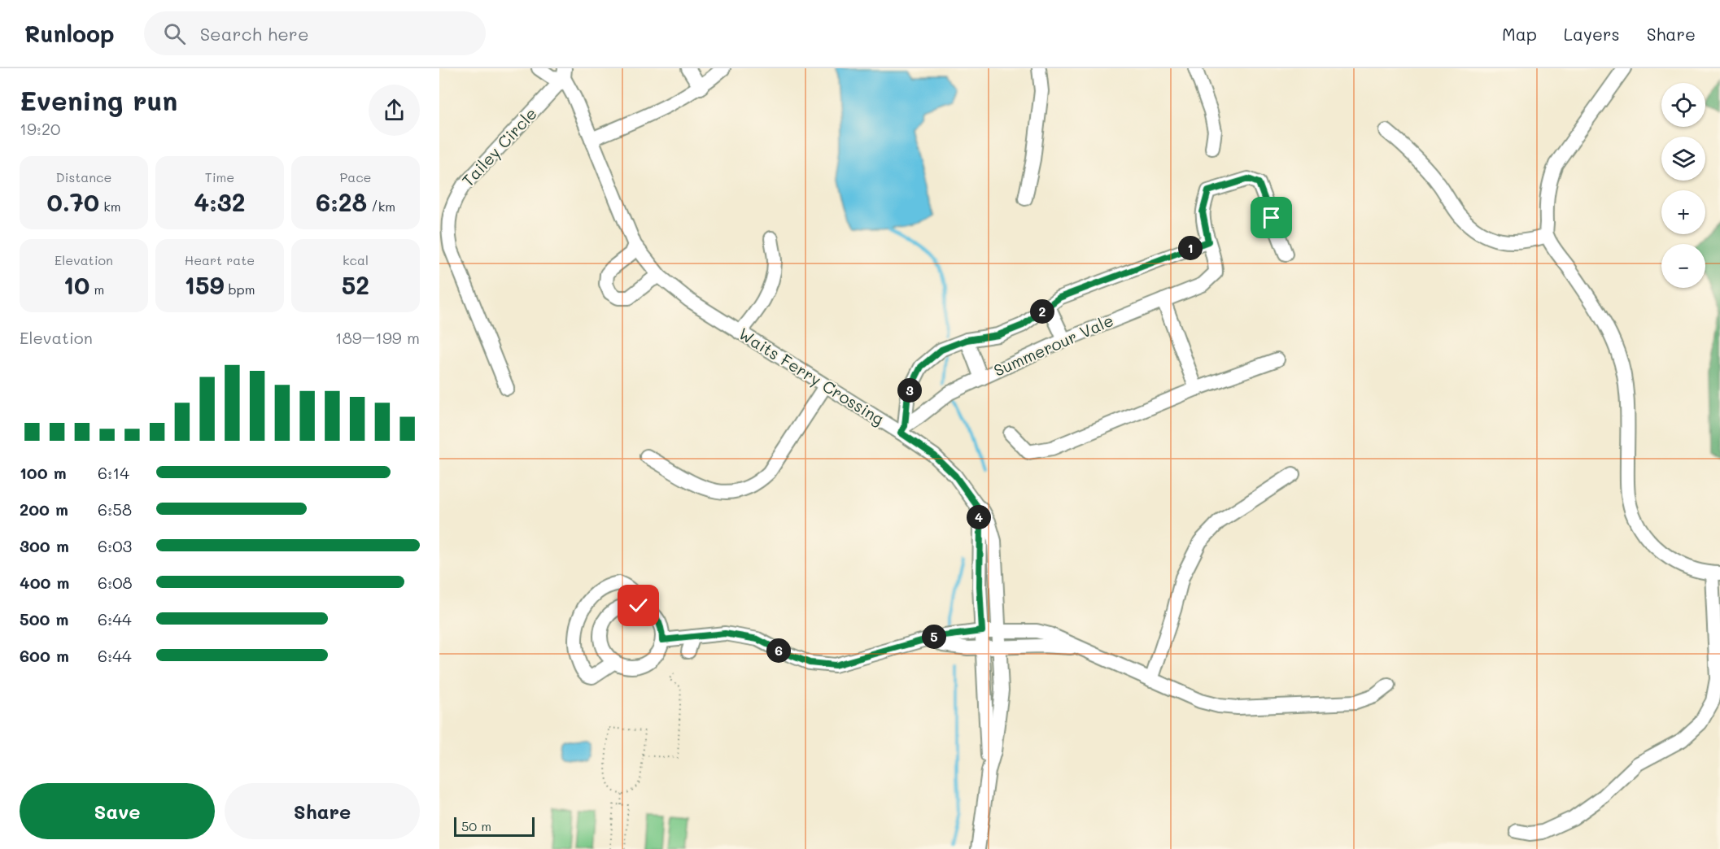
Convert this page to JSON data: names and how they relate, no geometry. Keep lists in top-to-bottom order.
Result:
{
  "streets": {
    "street": ["Tailey Circle", "Summerour Vale", "Waits Ferry Crossing"]
  },
  "crossings": [
    ["Tailey Circle", "Waits Ferry Crossing"],
    ["Summerour Vale", "Waits Ferry Crossing"]
  ],
  "scale_bar": "50 m",
  "page": {
    "header": "Runloop",
    "search": "Search here",
    "nav": ["Map", "Layers", "Share"],
    "heading": ["Evening run", "19:20"],
    "map_buttons": ["+", "−"],
    "stats": [
      ["Distance", "0.70 km"],
      ["Time", "4:32"],
      ["Pace", "6:28 /km"],
      ["Elevation", "10 m"],
      ["Heart rate", "159 bpm"],
      ["kcal", "52"]
    ],
    "pins": [
      "1",
      "2",
      "3",
      "4",
      "5",
      "6"
    ],
    "chart": ["Elevation", "189–199 m"],
    "list": [
      {
        "name": "100 m",
        "note": "6:14"
      },
      {
        "name": "200 m",
        "note": "6:58"
      },
      {
        "name": "300 m",
        "note": "6:03"
      },
      {
        "name": "400 m",
        "note": "6:08"
      },
      {
        "name": "500 m",
        "note": "6:44"
      },
      {
        "name": "600 m",
        "note": "6:44"
      }
    ],
    "buttons": ["Save", "Share"],
    "scale": "50 m"
  }
}
